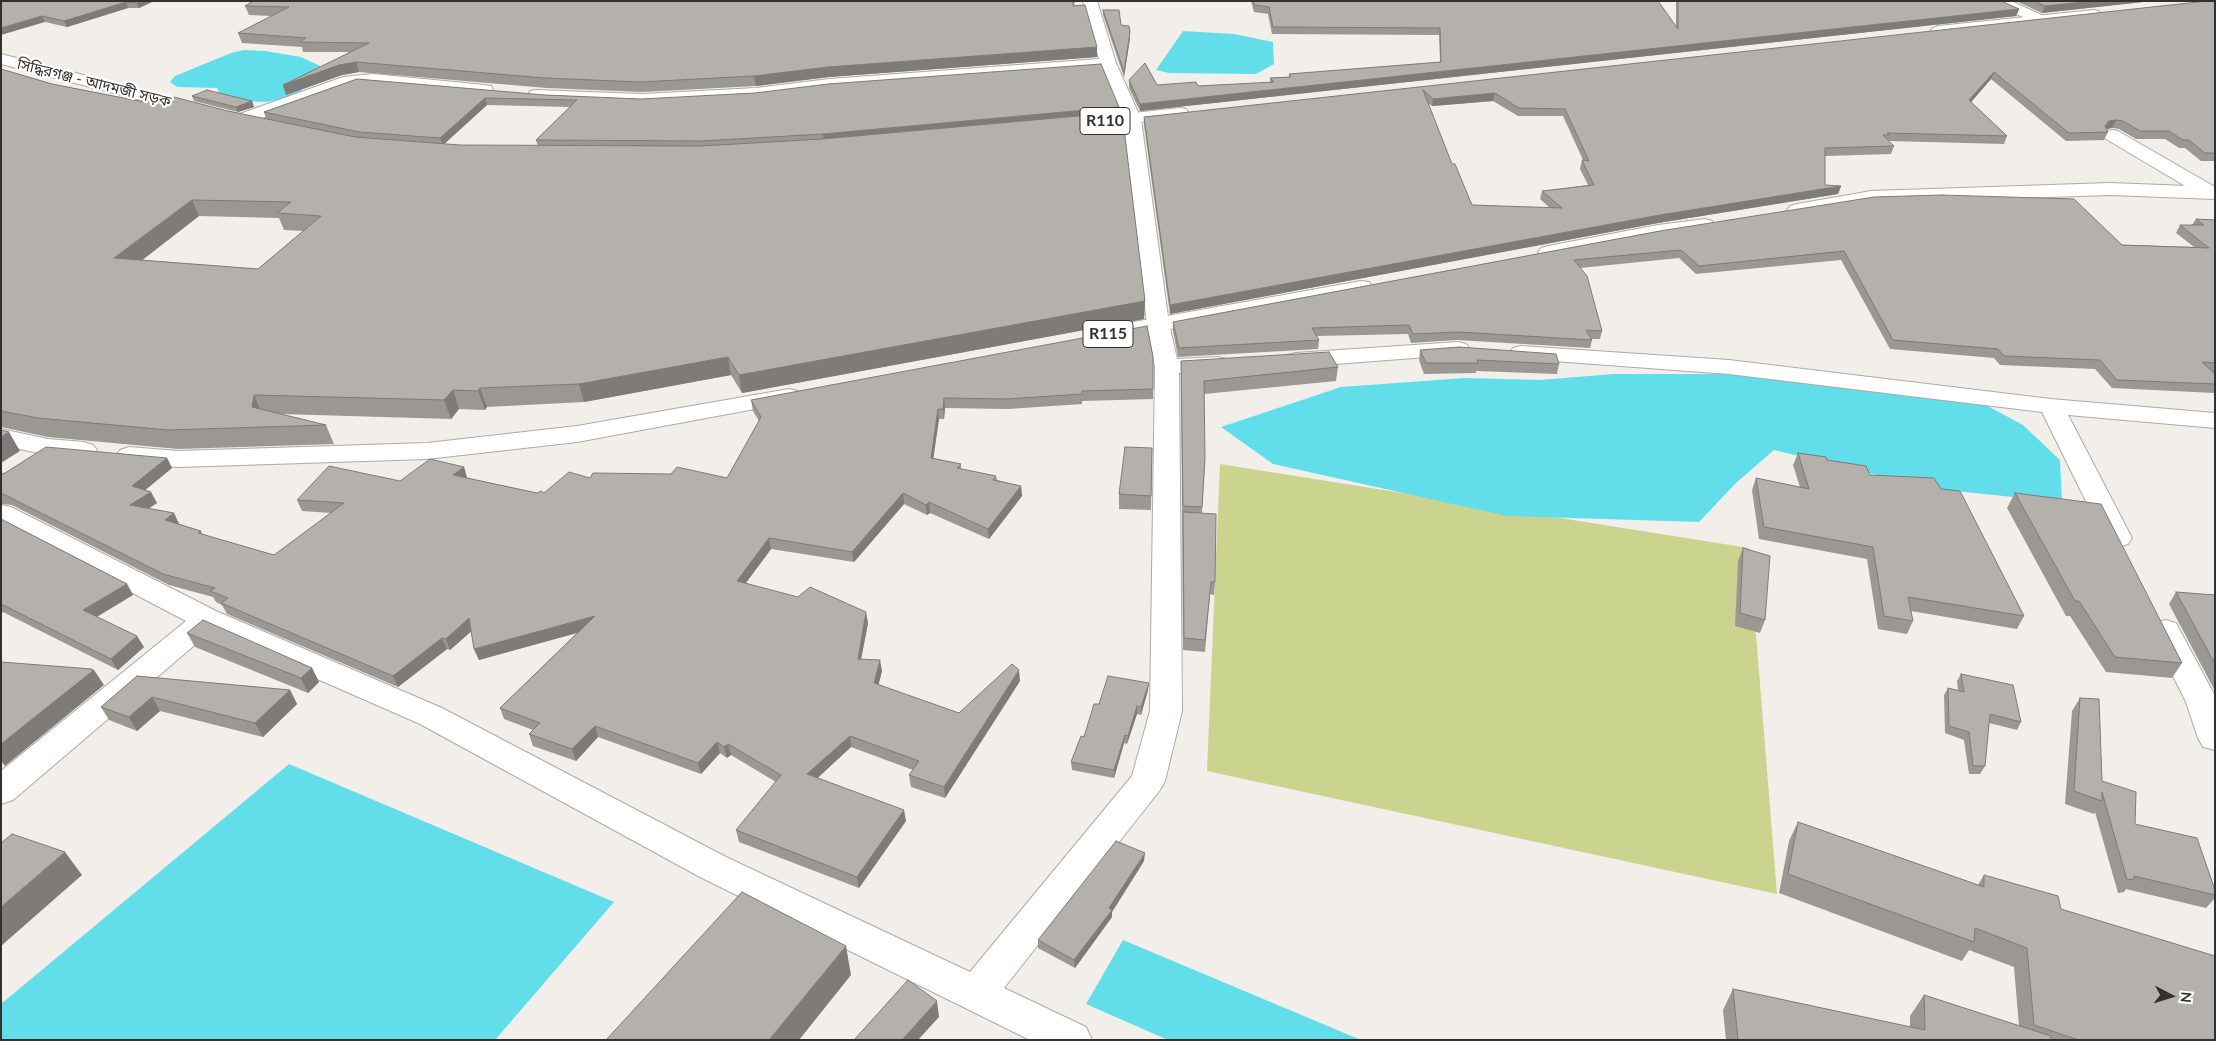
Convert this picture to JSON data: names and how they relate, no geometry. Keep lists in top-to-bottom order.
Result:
{
  "streets": {
    "street": ["সিদ্ধিরগঞ্জ - আদমজী সড়ক", "R110", "R115"]
  },
  "north": "right"
}
